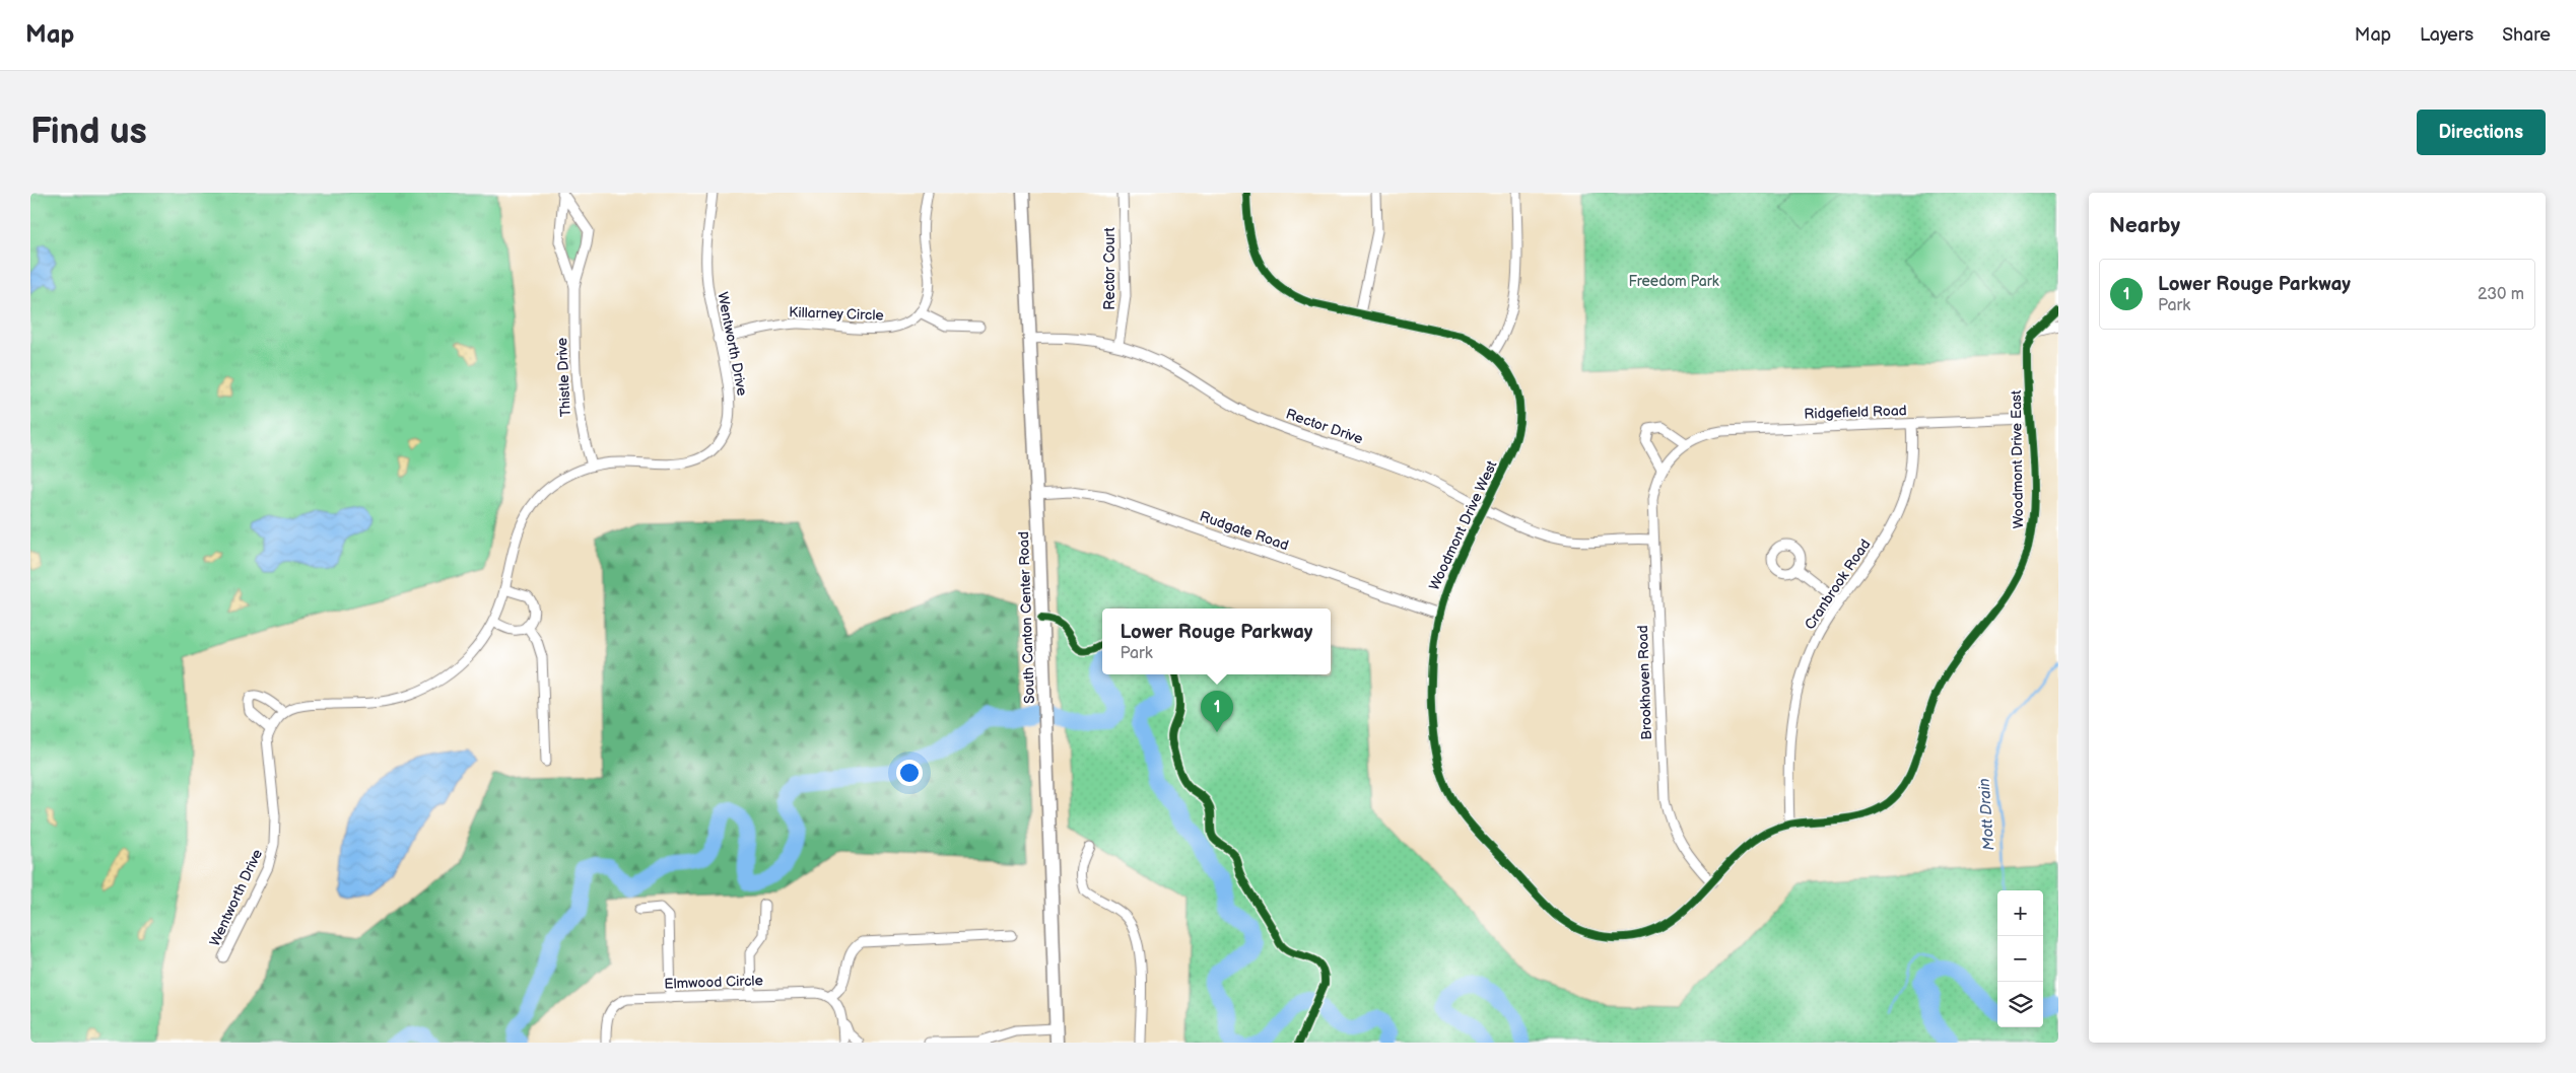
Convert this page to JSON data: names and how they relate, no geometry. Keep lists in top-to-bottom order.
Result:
{
  "streets": {
    "main road": ["South Canton Center Road"],
    "street": [
      "Rector Court",
      "Killarney Circle",
      "Wentworth Drive",
      "Thistle Drive",
      "Ridgefield Road",
      "Rector Drive",
      "Woodmont Drive East",
      "Woodmont Drive West",
      "Rudgate Road",
      "Cranbrook Road",
      "Brookhaven Road",
      "Elmwood Circle"
    ]
  },
  "crossings": [
    ["Rector Court", "Rector Drive"],
    ["Killarney Circle", "Wentworth Drive"],
    ["Wentworth Drive", "Thistle Drive"],
    ["Ridgefield Road", "Woodmont Drive East"],
    ["Ridgefield Road", "Cranbrook Road"],
    ["Ridgefield Road", "Brookhaven Road"],
    ["Rector Drive", "Woodmont Drive West"],
    ["Rector Drive", "South Canton Center Road"],
    ["Rector Drive", "Brookhaven Road"],
    ["Woodmont Drive East", "Woodmont Drive West"],
    ["Woodmont Drive East", "Cranbrook Road"],
    ["Woodmont Drive East", "Brookhaven Road"],
    ["Woodmont Drive West", "Rudgate Road"],
    ["Woodmont Drive West", "Brookhaven Road"],
    ["Rudgate Road", "South Canton Center Road"]
  ],
  "water": ["Mott Drain"],
  "parks": ["Freedom Park"],
  "page": {
    "header": "Map",
    "nav": ["Map", "Layers", "Share"],
    "buttons": "Directions",
    "title": "Find us",
    "heading": "Nearby",
    "list": [
      {
        "mark": "1",
        "name": "Lower Rouge Parkway",
        "note": "Park",
        "value": "230 m"
      }
    ],
    "popup": ["Lower Rouge Parkway", "Park"],
    "pins": "1",
    "map_buttons": ["+", "−"]
  }
}
